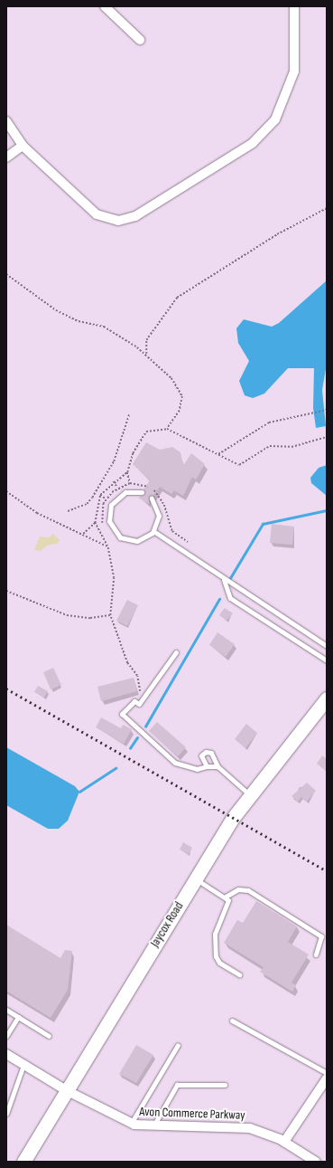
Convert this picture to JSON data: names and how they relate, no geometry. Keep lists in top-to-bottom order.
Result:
{
  "streets": {
    "street": ["Jaycox Road", "Avon Commerce Parkway"]
  },
  "crossings": [
    ["Jaycox Road", "Avon Commerce Parkway"]
  ]
}
